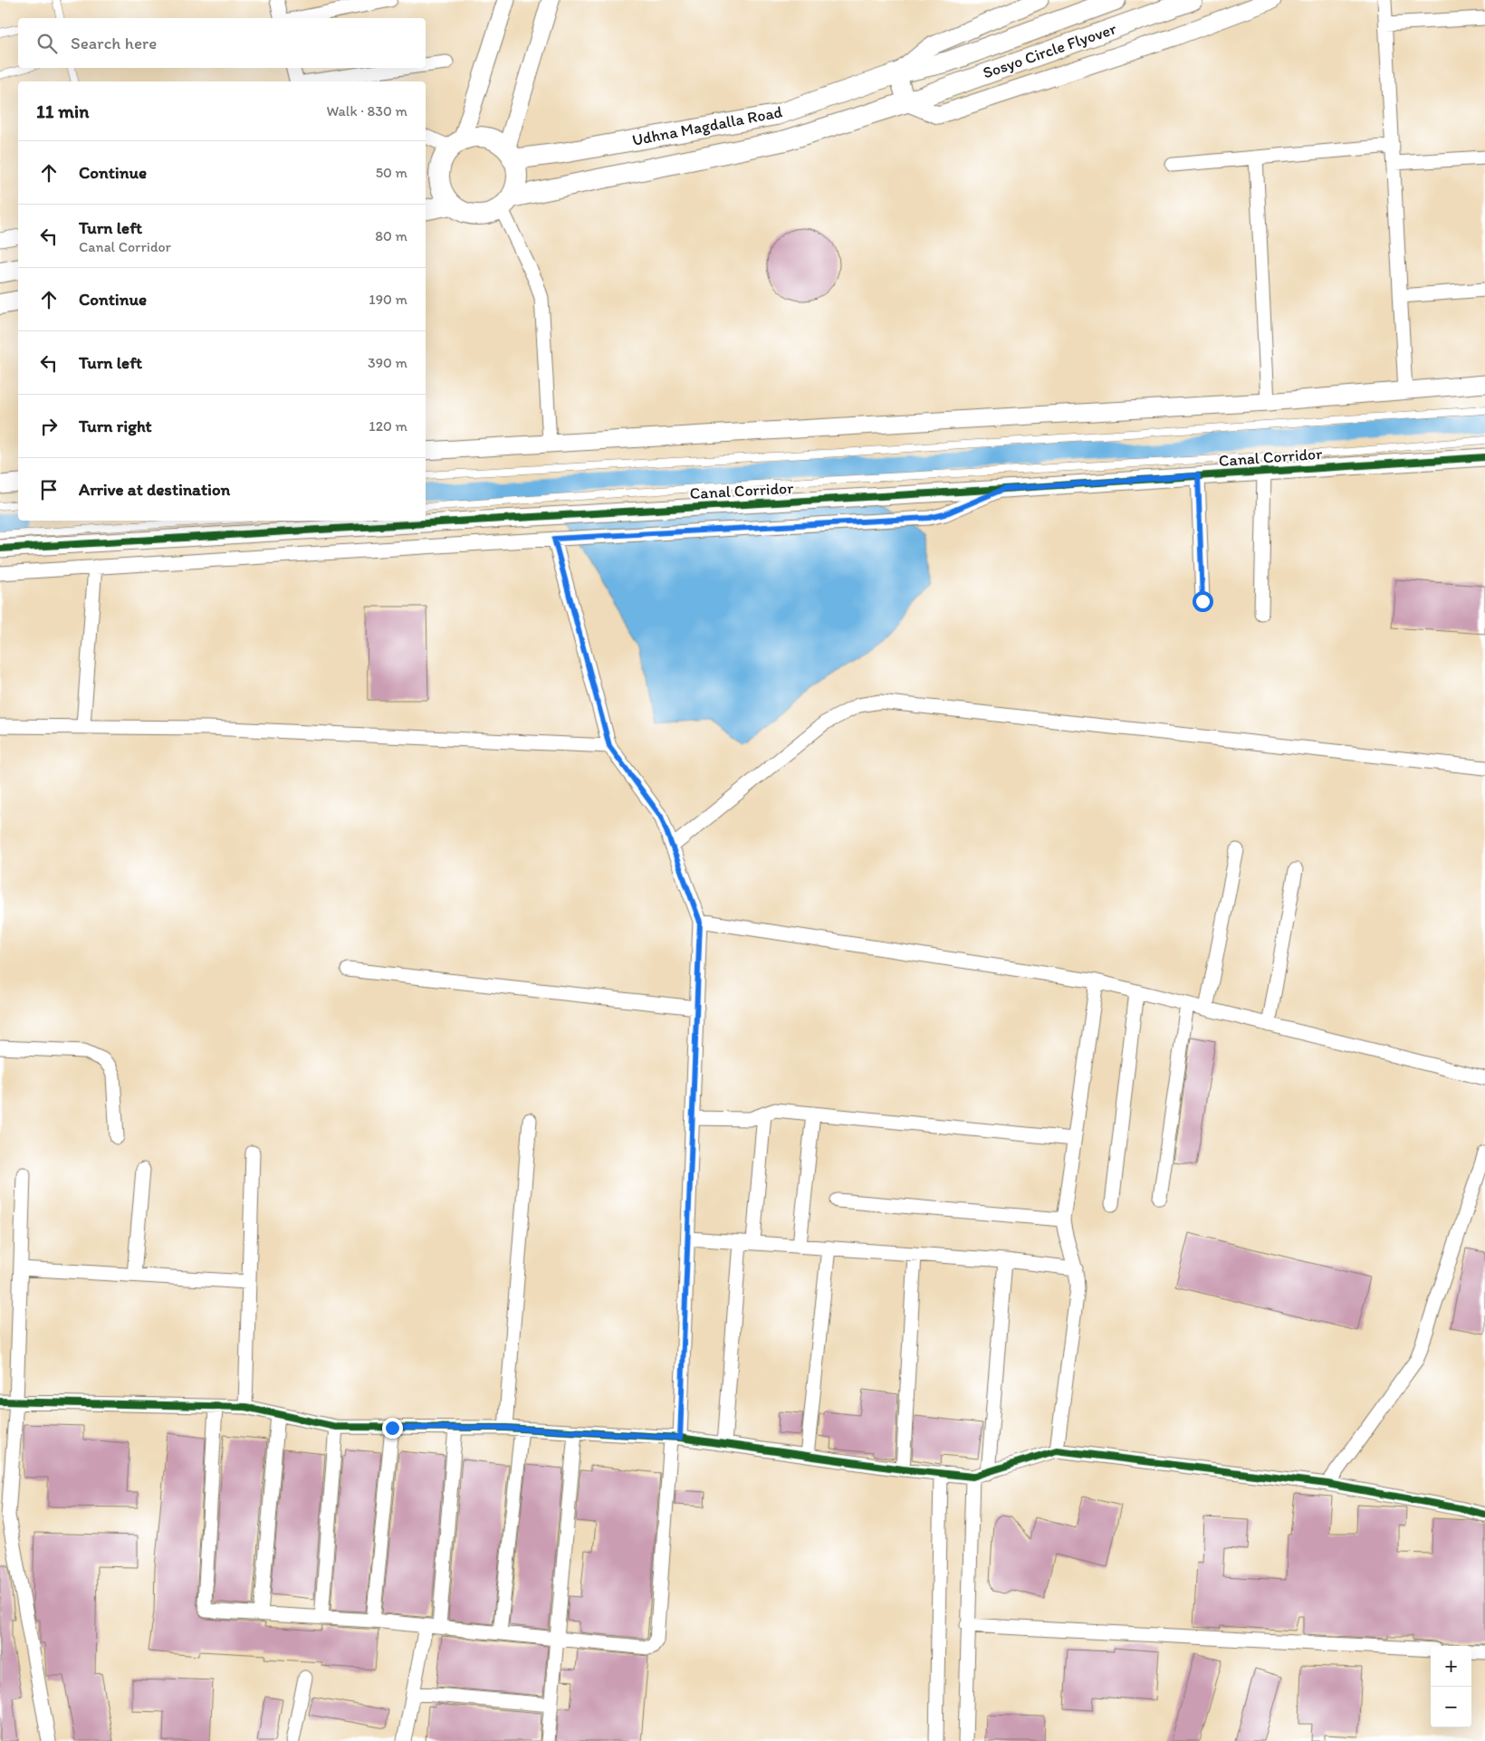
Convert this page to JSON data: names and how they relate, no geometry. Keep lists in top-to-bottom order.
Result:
{
  "streets": {
    "main road": ["Sosyo Circle Flyover", "Udhna Magdalla Road"],
    "street": ["Canal Corridor"]
  },
  "crossings": [
    ["Sosyo Circle Flyover", "Udhna Magdalla Road"]
  ],
  "page": {
    "search": "Search here",
    "heading": ["11 min", "Walk · 830 m"],
    "list": [
      ["Continue", "50 m"],
      ["Turn left", "Canal Corridor", "80 m"],
      ["Continue", "190 m"],
      ["Turn left", "390 m"],
      ["Turn right", "120 m"],
      "Arrive at destination"
    ],
    "map_buttons": ["+", "−"]
  }
}
